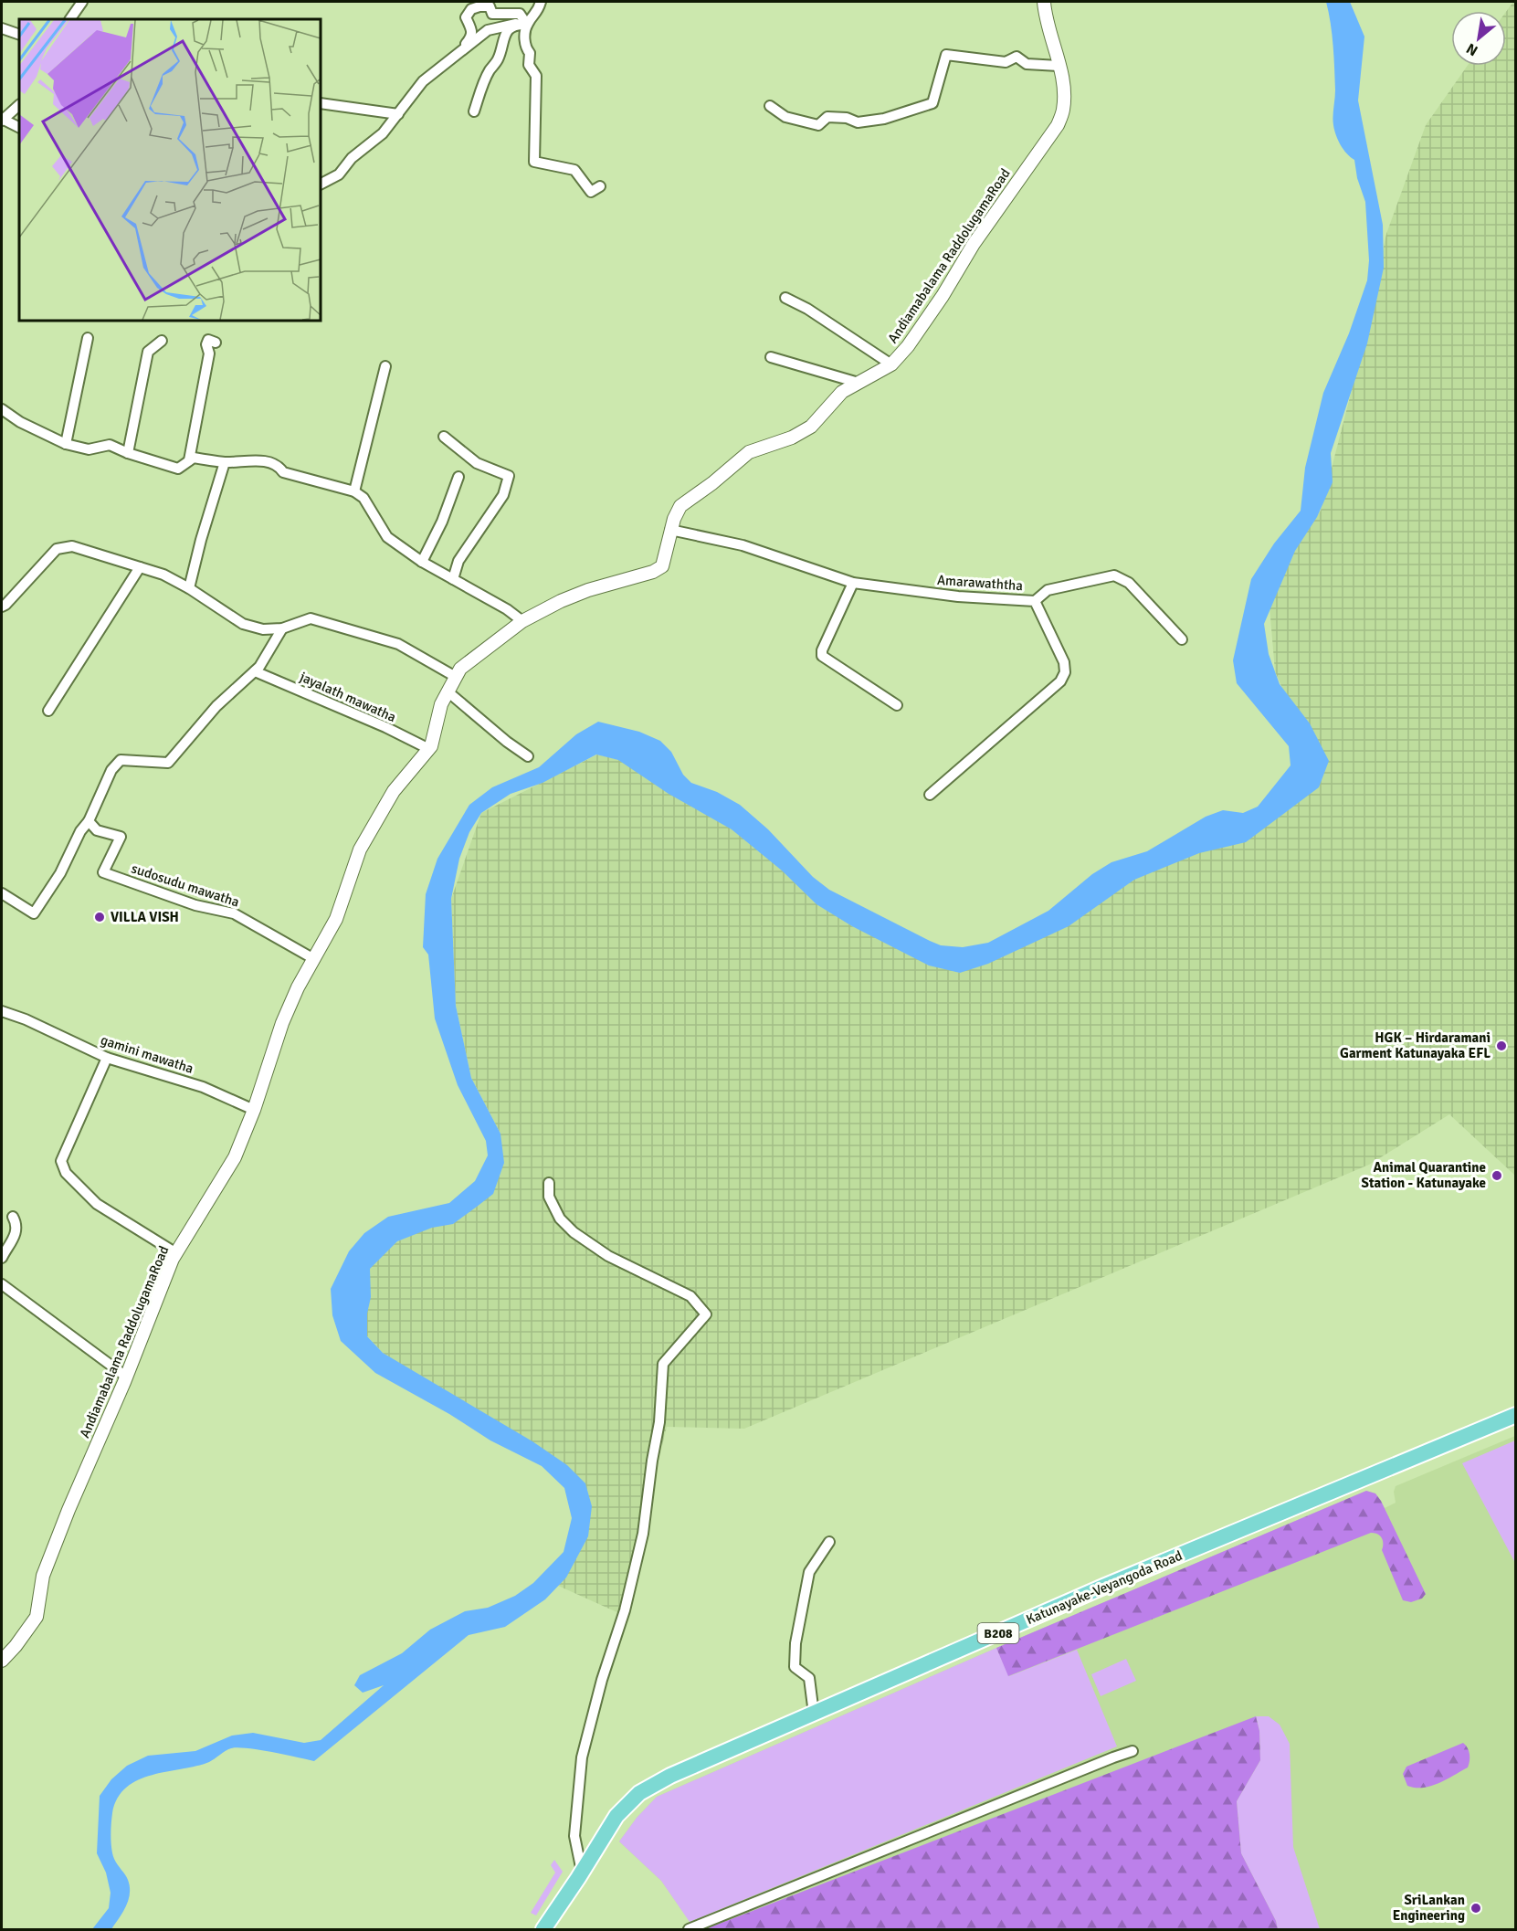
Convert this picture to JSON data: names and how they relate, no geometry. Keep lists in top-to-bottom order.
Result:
{
  "streets": {
    "main road": ["Katunayake-Veyangoda Road", "B208"],
    "street": [
      "Andiamabalama RaddolugamaRoad",
      "Amarawaththa",
      "jayalath mawatha",
      "sudosudu mawatha",
      "gamini mawatha"
    ]
  },
  "crossings": [
    ["Andiamabalama RaddolugamaRoad", "Amarawaththa"],
    ["Andiamabalama RaddolugamaRoad", "jayalath mawatha"],
    ["Andiamabalama RaddolugamaRoad", "sudosudu mawatha"],
    ["Andiamabalama RaddolugamaRoad", "gamini mawatha"]
  ],
  "places": [
    "VILLA VISH",
    "HGK – Hirdaramani Garment Katunayaka EFL",
    "Animal Quarantine Station - Katunayake",
    "SriLankan Engineering"
  ],
  "north": "bottom left"
}
